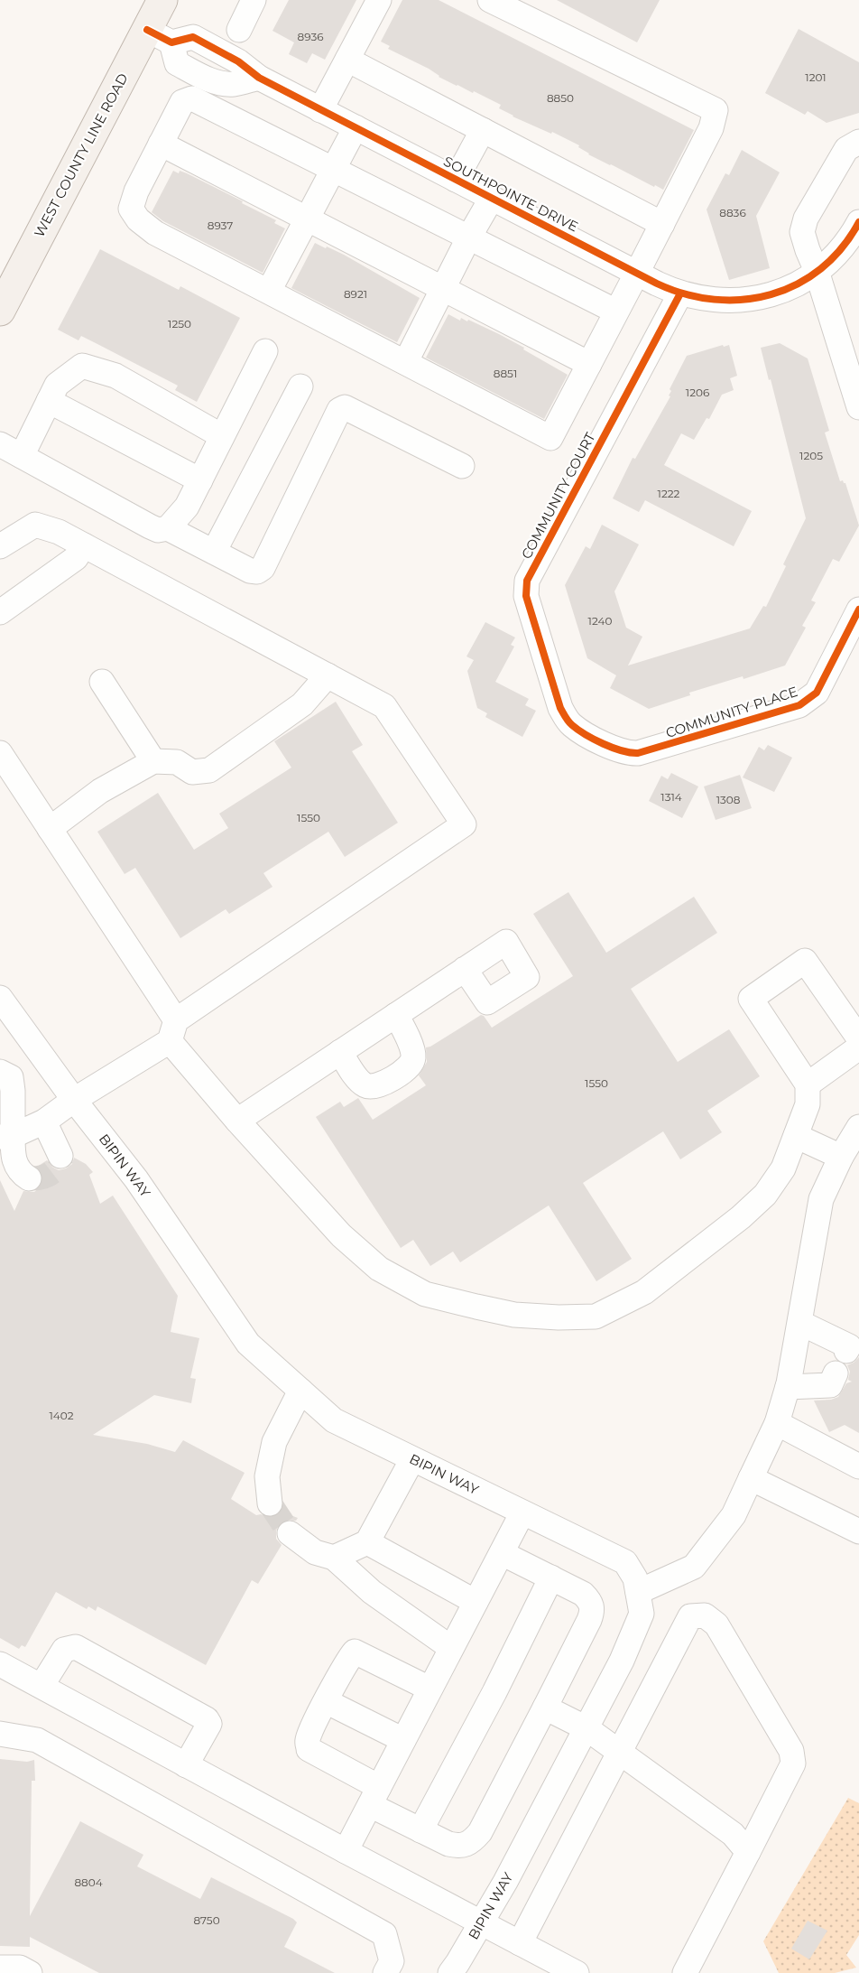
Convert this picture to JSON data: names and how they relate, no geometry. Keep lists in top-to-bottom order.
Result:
{
  "streets": {
    "main road": ["WEST COUNTY LINE ROAD"],
    "street": [
      "SOUTHPOINTE DRIVE",
      "COMMUNITY COURT",
      "COMMUNITY PLACE",
      "BIPIN WAY"
    ]
  },
  "crossings": [
    ["WEST COUNTY LINE ROAD", "SOUTHPOINTE DRIVE"],
    ["SOUTHPOINTE DRIVE", "COMMUNITY COURT"],
    ["COMMUNITY COURT", "COMMUNITY PLACE"]
  ],
  "house_numbers": [
    "8936",
    "1201",
    "8850",
    "8836",
    "8937",
    "8921",
    "1250",
    "8851",
    "1206",
    "1205",
    "1222",
    "1240",
    "1314",
    "1308",
    "1550",
    "1550",
    "1402",
    "8804",
    "8750"
  ]
}
